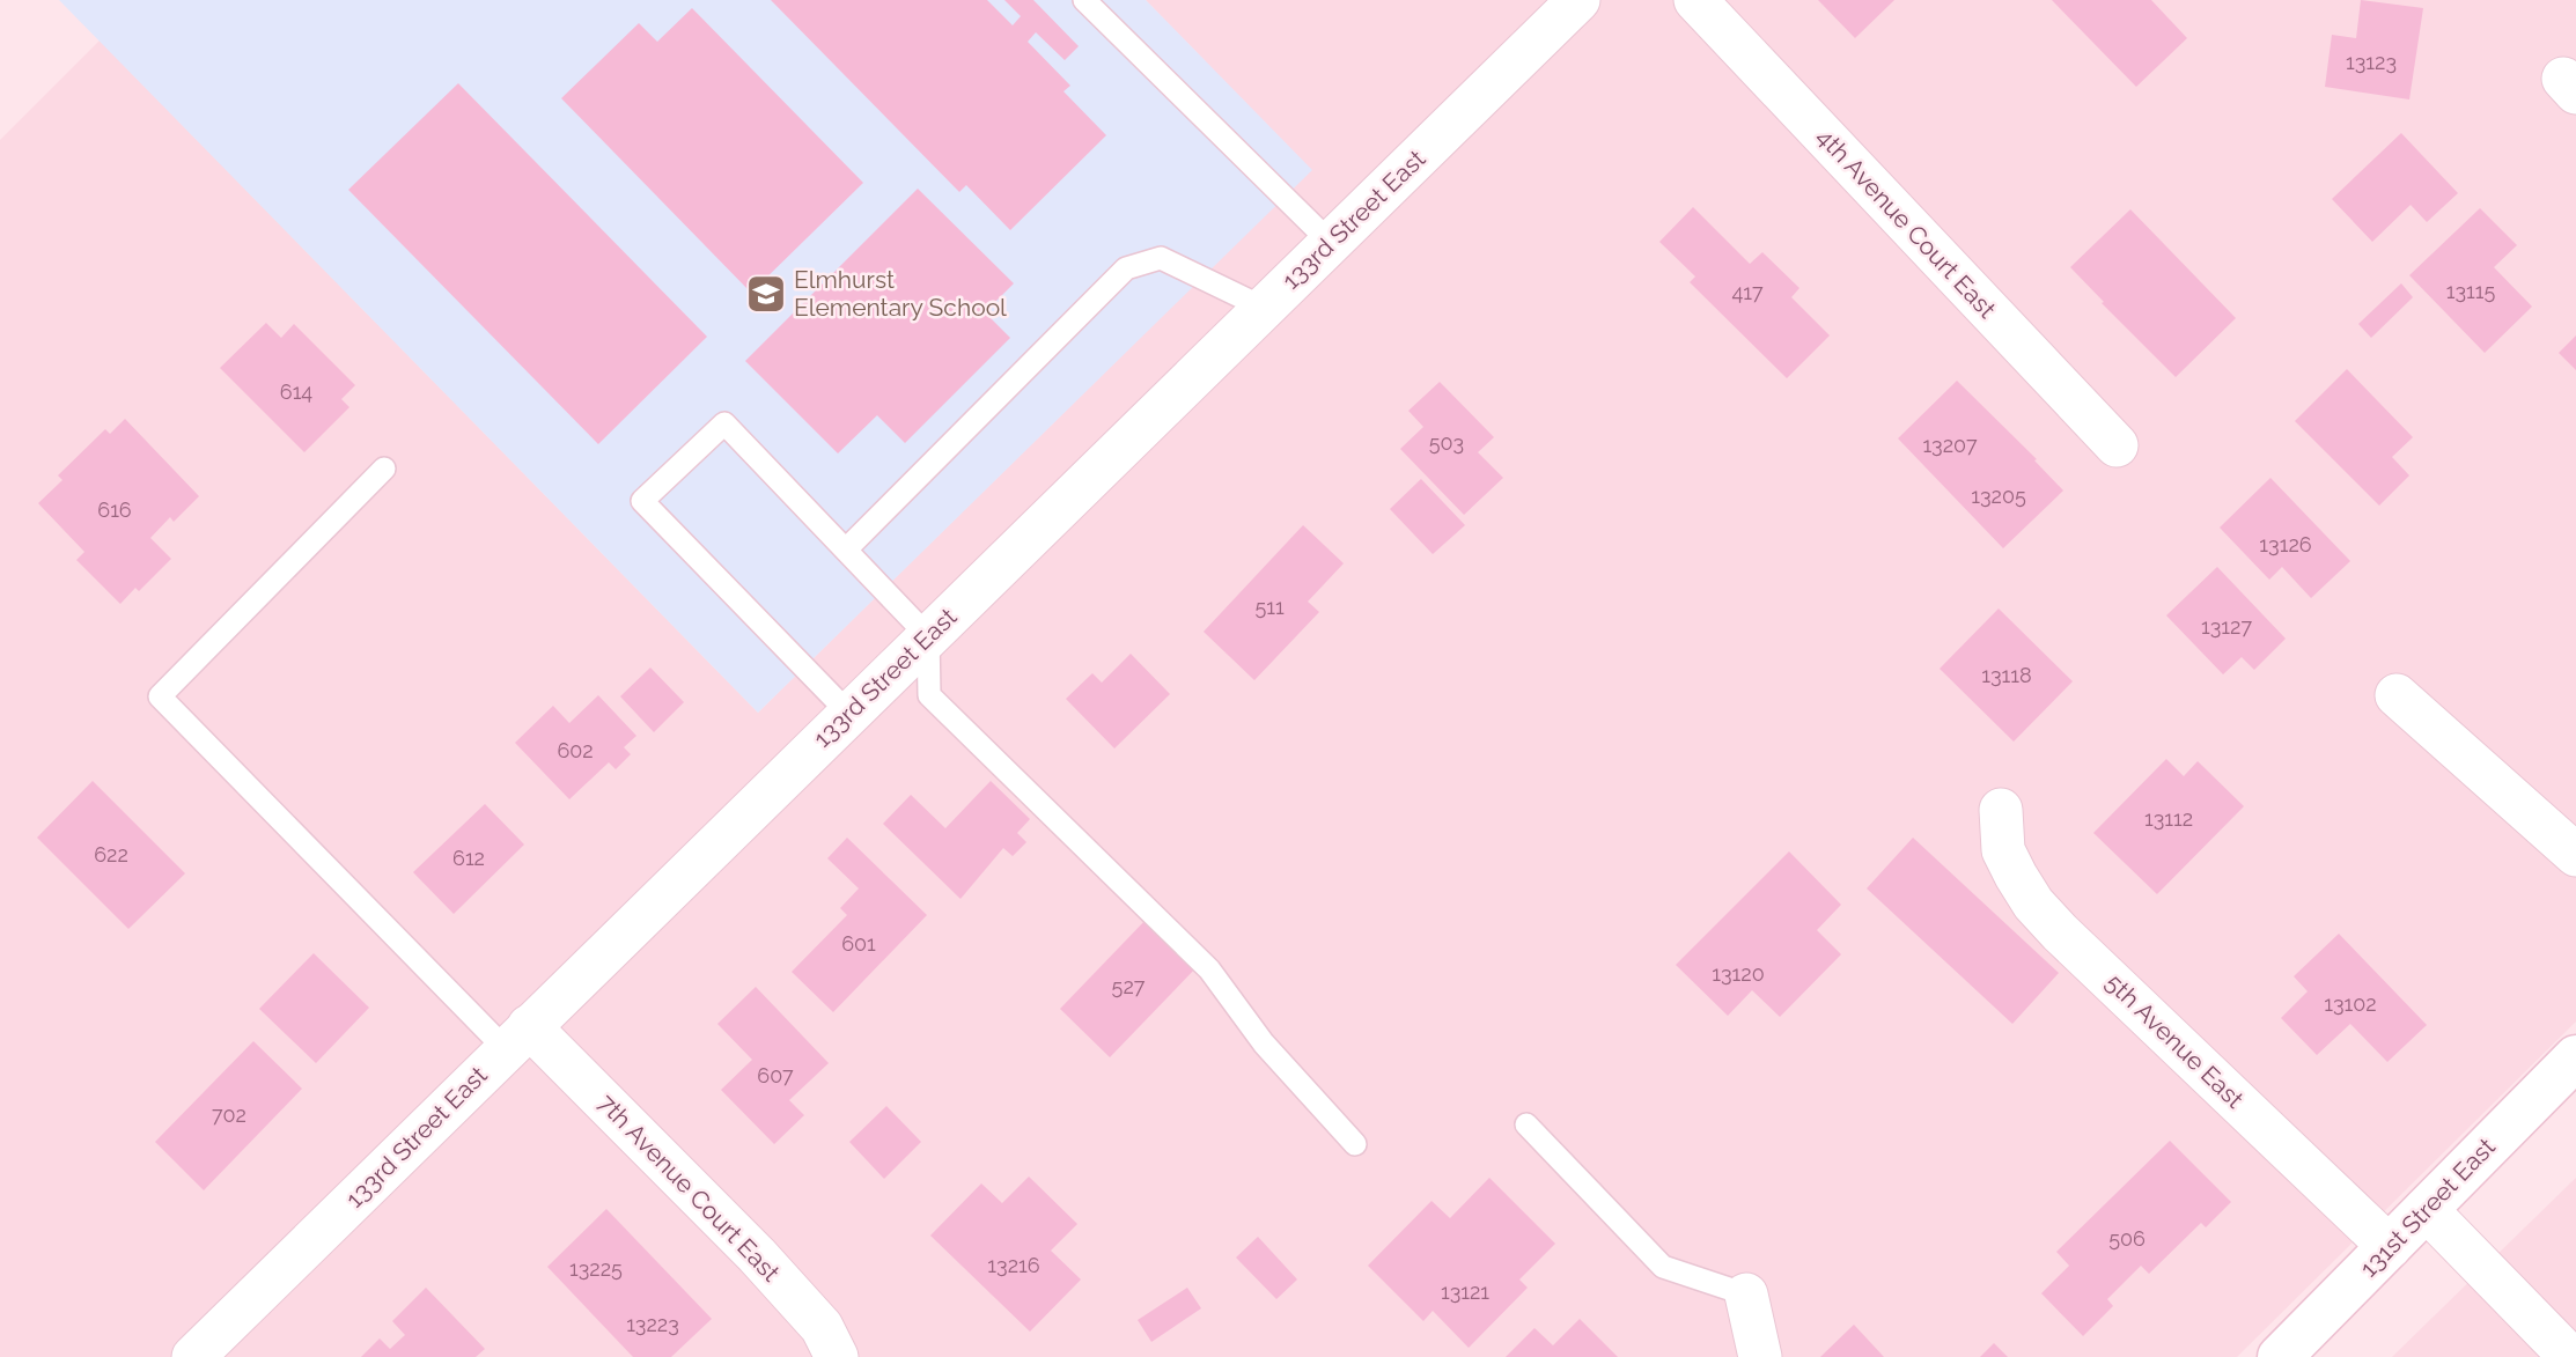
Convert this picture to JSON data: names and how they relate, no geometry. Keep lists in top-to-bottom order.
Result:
{
  "streets": {
    "main road": ["131st Street East"],
    "street": [
      "133rd Street East",
      "4th Avenue Court East",
      "5th Avenue East",
      "7th Avenue Court East"
    ]
  },
  "crossings": [
    ["133rd Street East", "7th Avenue Court East"],
    ["5th Avenue East", "131st Street East"]
  ],
  "places": {
    "school or university": ["Elmhurst Elementary School"]
  },
  "house_numbers": [
    "13123",
    "13115",
    "417",
    "614",
    "503",
    "13207",
    "13205",
    "616",
    "13126",
    "511",
    "13127",
    "13118",
    "602",
    "13112",
    "622",
    "612",
    "601",
    "13120",
    "527",
    "13102",
    "607",
    "702",
    "506",
    "13216",
    "13225",
    "13121",
    "13223"
  ]
}
